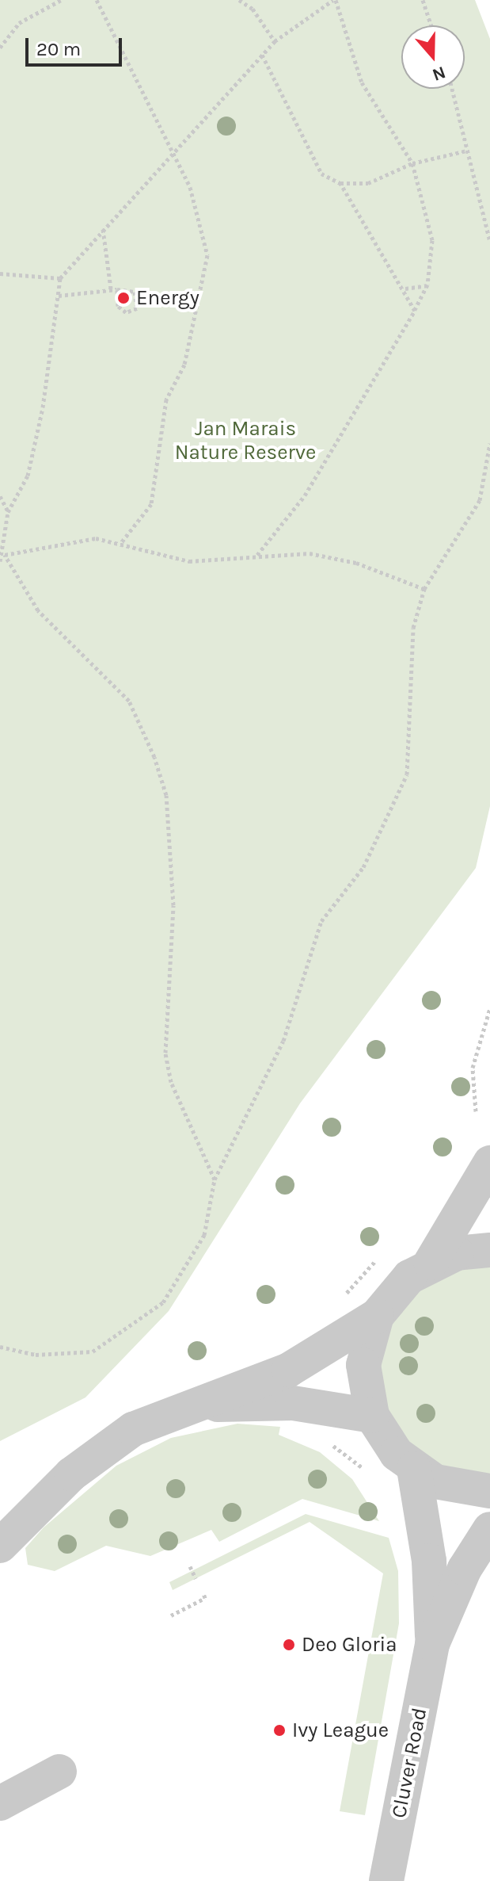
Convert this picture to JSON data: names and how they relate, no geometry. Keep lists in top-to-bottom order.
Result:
{
  "streets": {
    "street": ["Cluver Road"]
  },
  "parks": ["Jan Marais Nature Reserve"],
  "places": ["Energy", "Deo Gloria", "Ivy League"],
  "scale_bar": "20 m",
  "north": "bottom"
}
